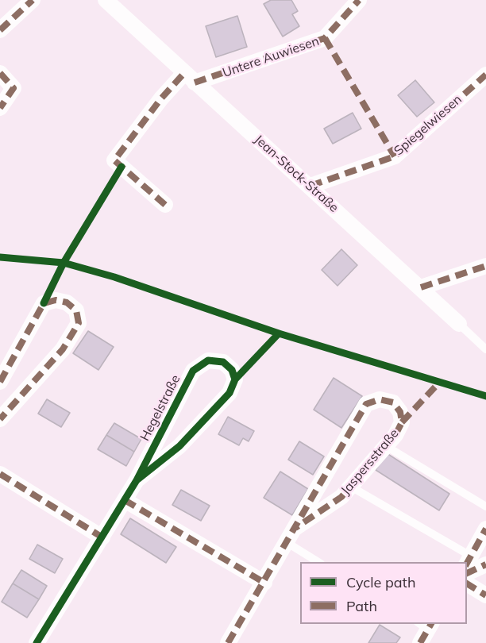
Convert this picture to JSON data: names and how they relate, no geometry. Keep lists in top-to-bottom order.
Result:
{
  "streets": {
    "street": [
      "Untere Auwiesen",
      "Spiegelwiesen",
      "Jean-Stock-Straße",
      "Hegelstraße",
      "Jaspersstraße"
    ]
  },
  "crossings": [
    ["Untere Auwiesen", "Jean-Stock-Straße"],
    ["Spiegelwiesen", "Jean-Stock-Straße"]
  ],
  "legend": ["Cycle path", "Path"]
}
